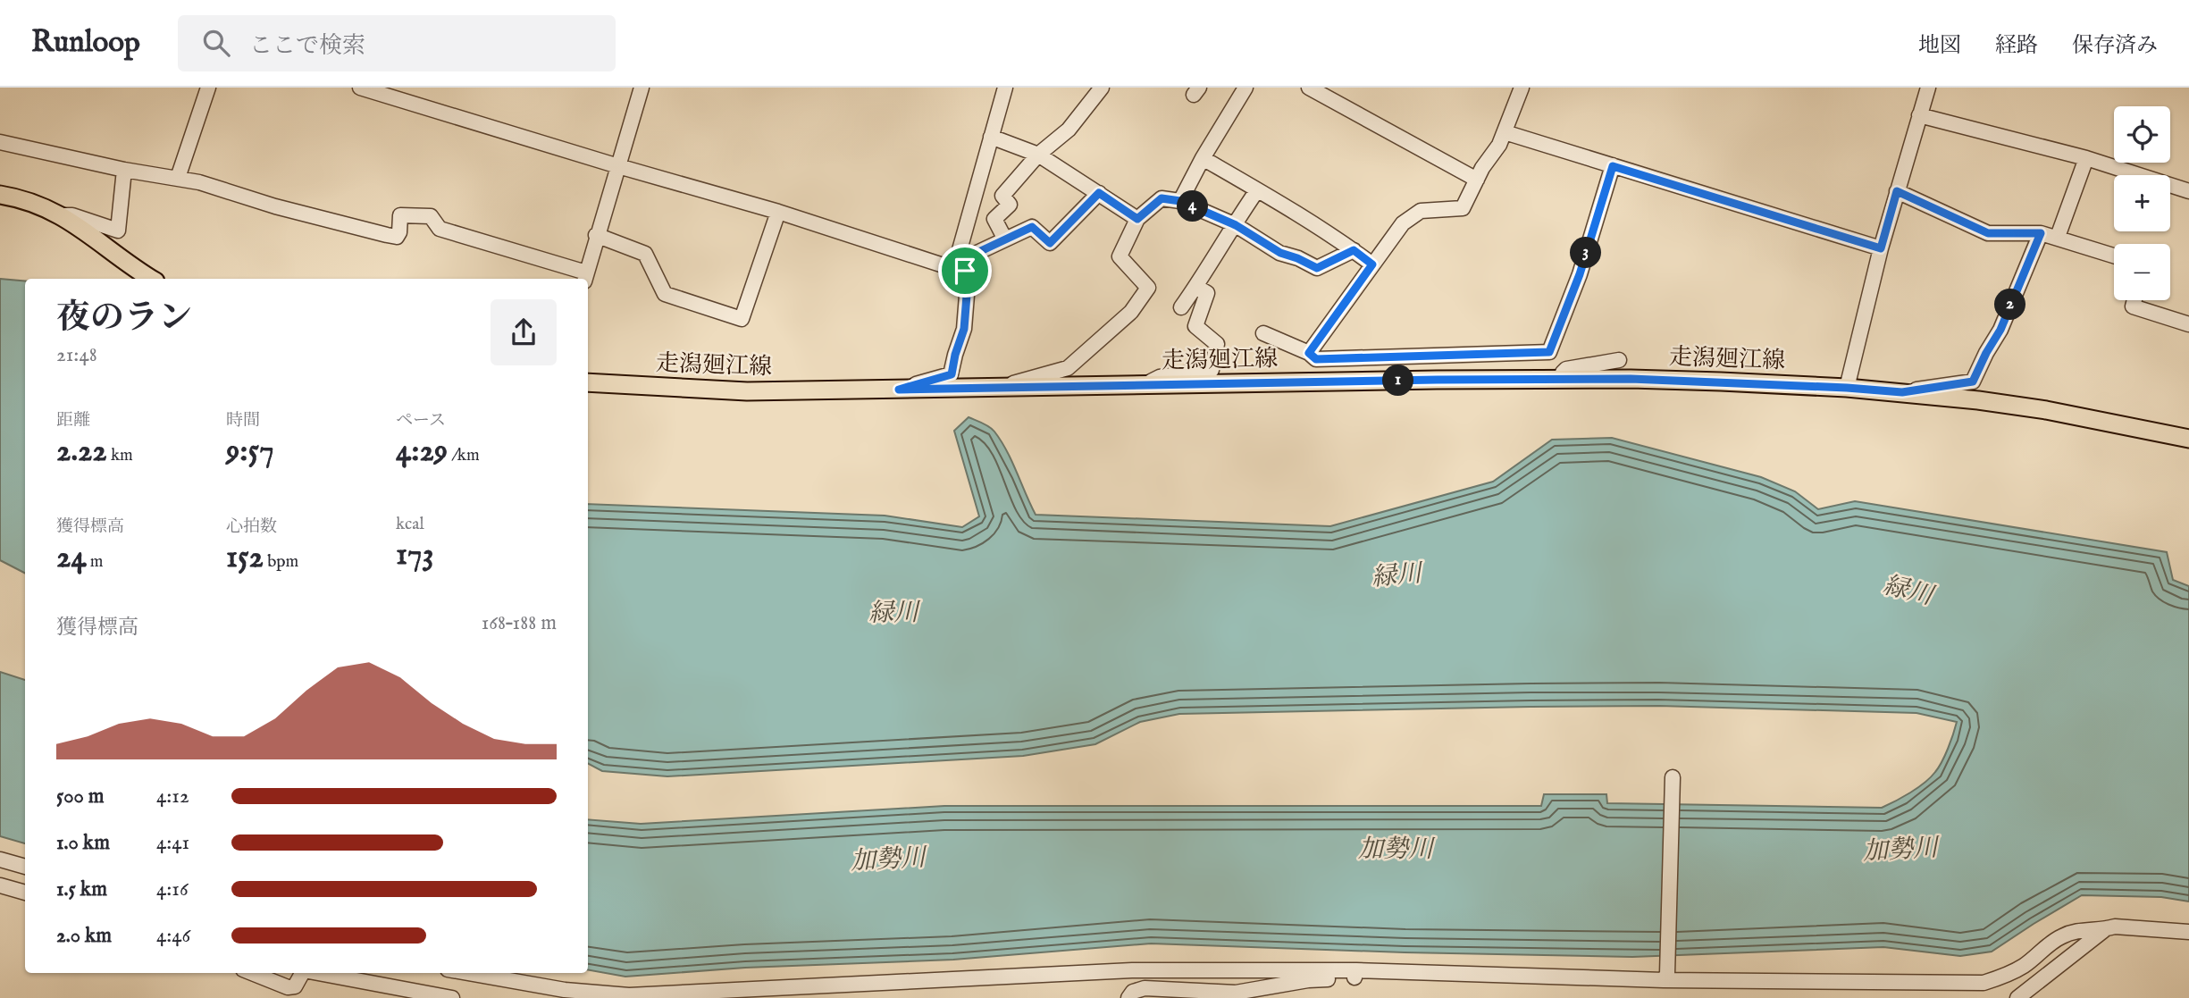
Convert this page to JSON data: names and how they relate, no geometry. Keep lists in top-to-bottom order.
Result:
{
  "streets": {
    "main road": ["走潟廻江線"]
  },
  "water": ["緑川", "加勢川"],
  "page": {
    "header": "Runloop",
    "search": "ここで検索",
    "nav": ["地図", "経路", "保存済み"],
    "map_buttons": ["+", "−"],
    "pins": [
      "4",
      "3",
      "2",
      "1"
    ],
    "heading": ["夜のラン", "21:48"],
    "stats": [
      ["距離", "2.22 km"],
      ["時間", "9:57"],
      ["ペース", "4:29 /km"],
      ["獲得標高", "24 m"],
      ["心拍数", "152 bpm"],
      ["kcal", "173"]
    ],
    "chart": ["獲得標高", "168–188 m"],
    "list": [
      {
        "name": "500 m",
        "note": "4:12"
      },
      {
        "name": "1.0 km",
        "note": "4:41"
      },
      {
        "name": "1.5 km",
        "note": "4:16"
      },
      {
        "name": "2.0 km",
        "note": "4:46"
      }
    ]
  }
}
